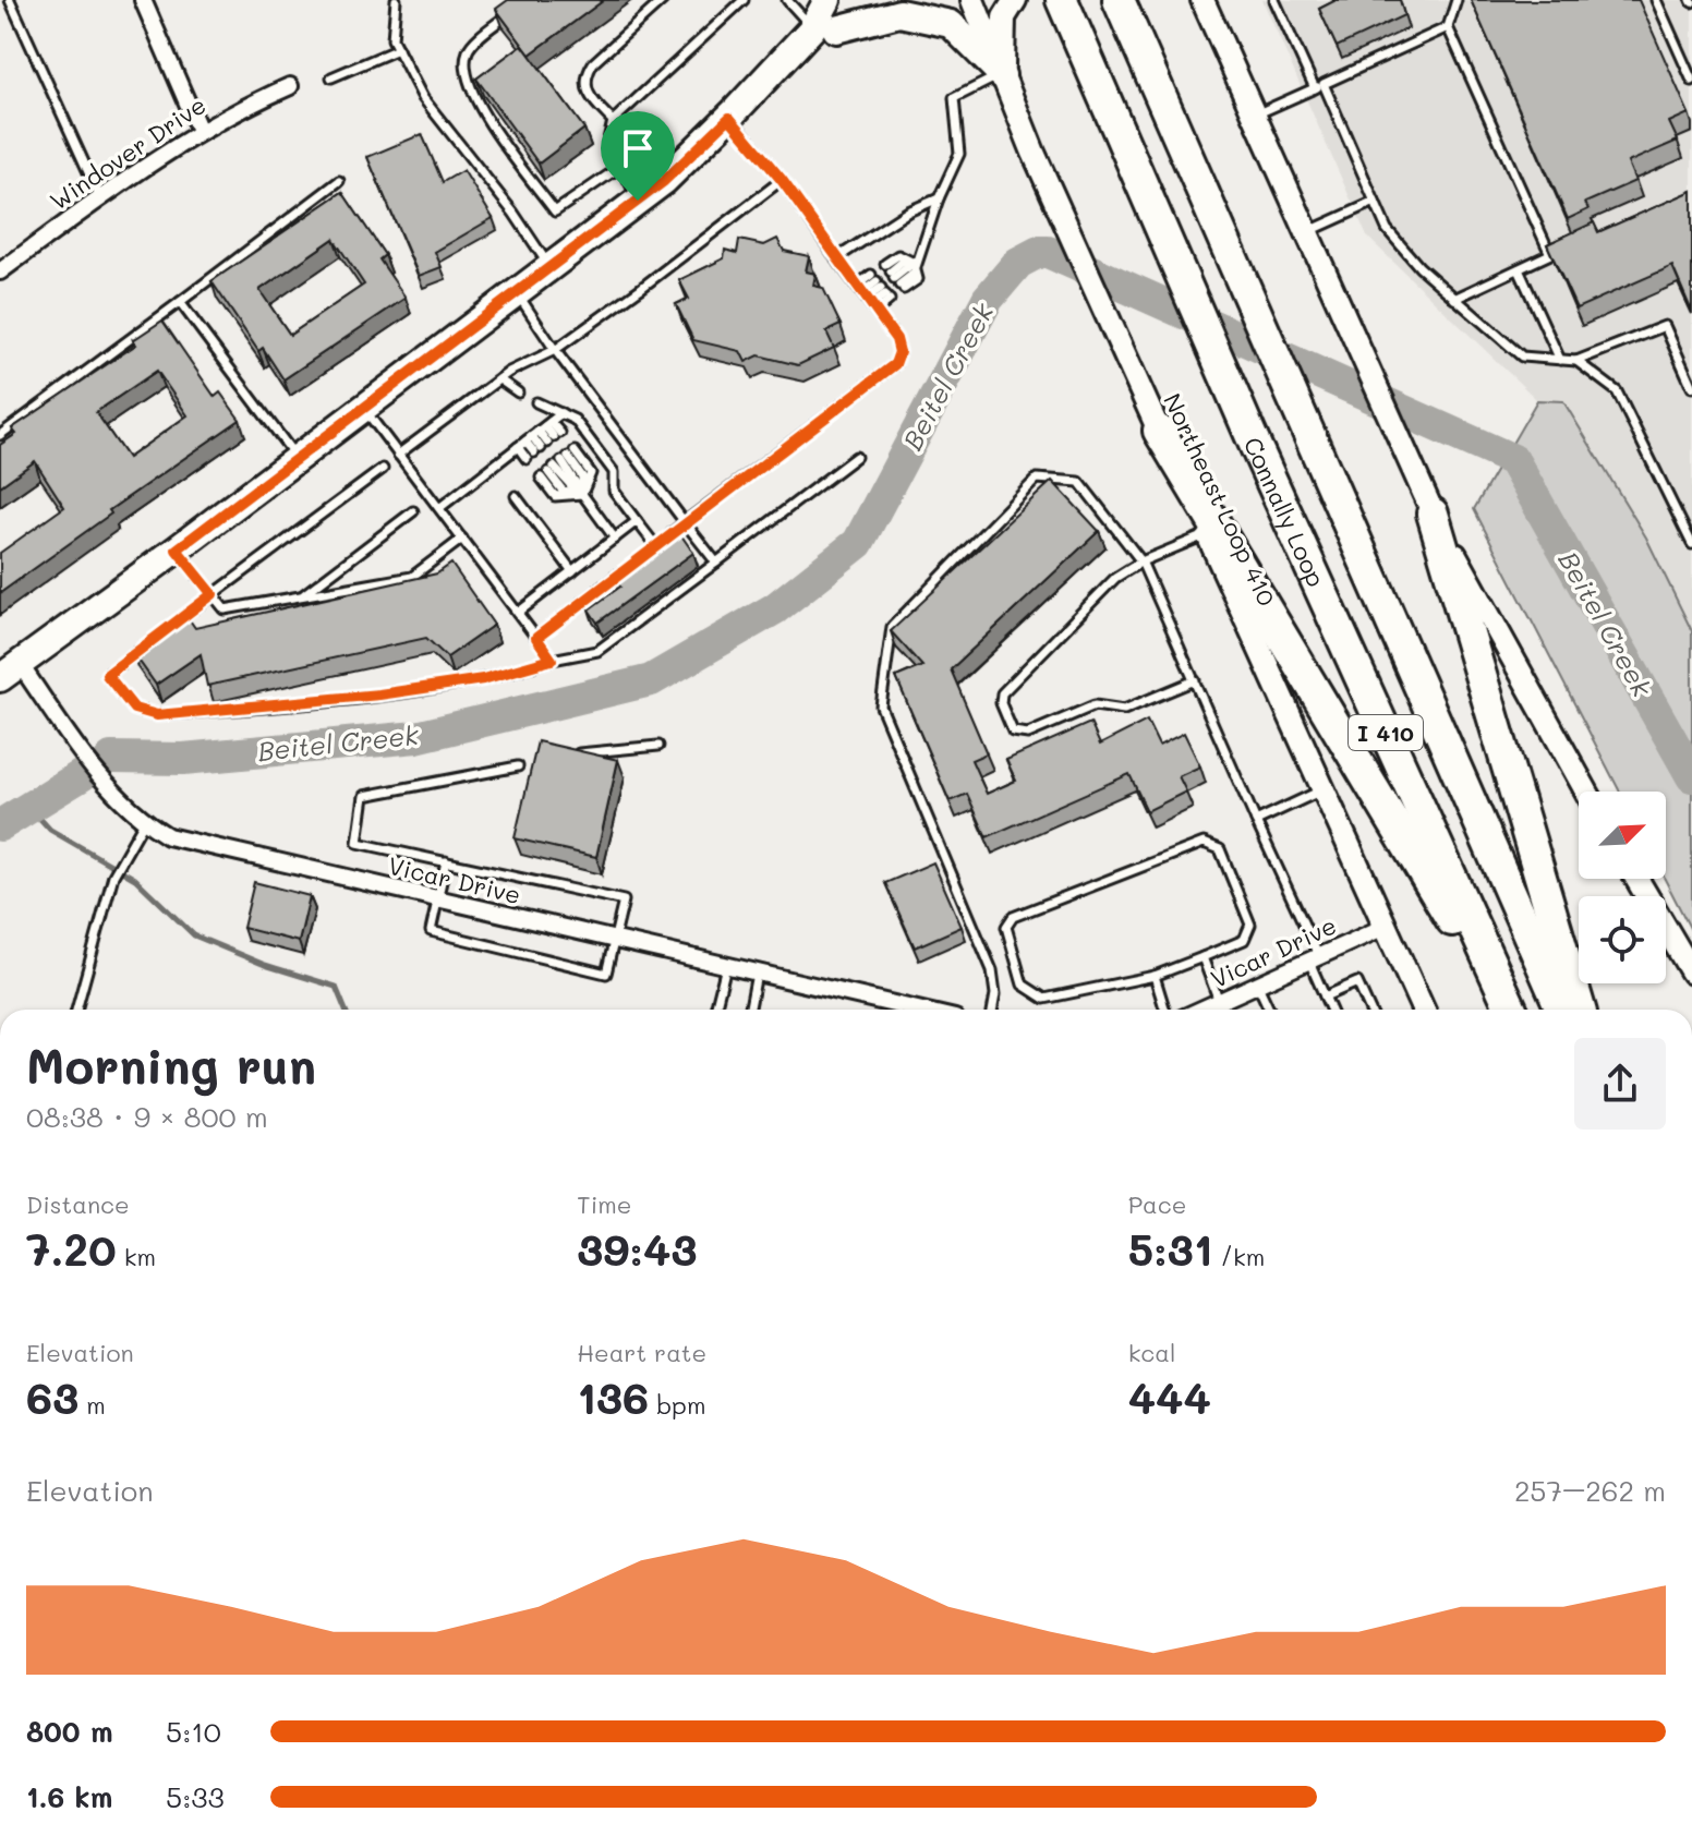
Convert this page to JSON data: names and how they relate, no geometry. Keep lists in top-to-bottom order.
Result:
{
  "streets": {
    "highway": ["Connally Loop", "I 410"],
    "main road": ["Northeast Loop 410"],
    "street": ["Windover Drive", "Vicar Drive"]
  },
  "crossings": [
    ["Northeast Loop 410", "Vicar Drive"]
  ],
  "water": ["Beitel Creek"],
  "north": "top right",
  "page": {
    "heading": ["Morning run", "08:38 · 9 × 800 m"],
    "stats": [
      ["Distance", "7.20 km"],
      ["Time", "39:43"],
      ["Pace", "5:31 /km"],
      ["Elevation", "63 m"],
      ["Heart rate", "136 bpm"],
      ["kcal", "444"]
    ],
    "chart": ["Elevation", "257–262 m"],
    "list": [
      {
        "name": "800 m",
        "note": "5:10"
      },
      {
        "name": "1.6 km",
        "note": "5:33"
      }
    ]
  }
}
